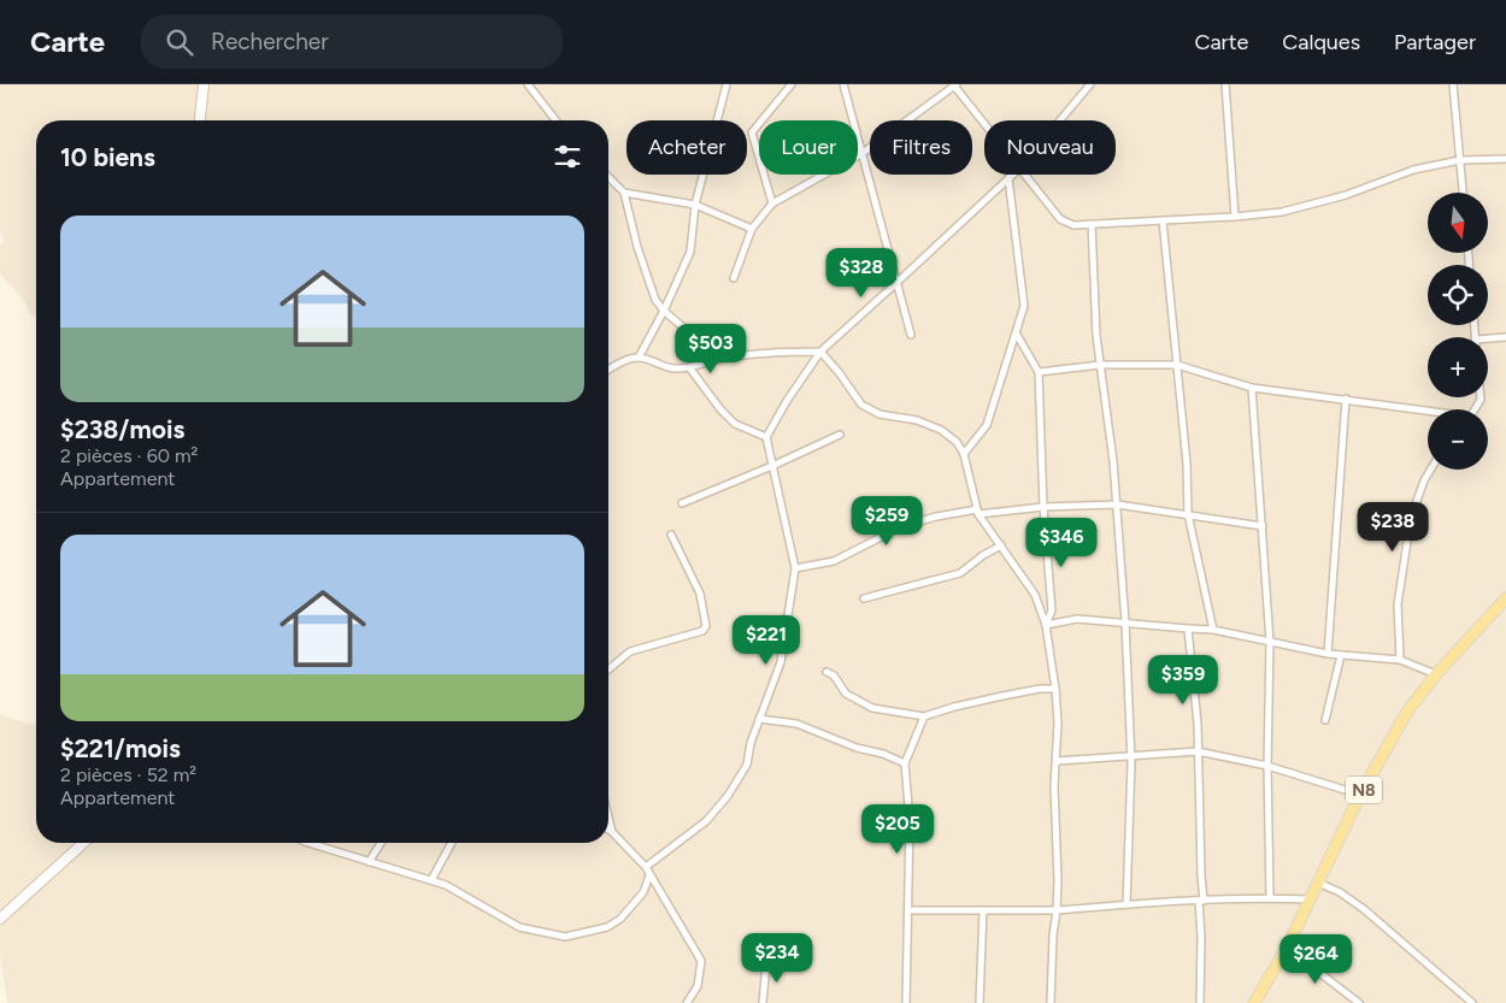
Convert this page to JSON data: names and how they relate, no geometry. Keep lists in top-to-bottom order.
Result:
{
  "streets": {
    "main road": ["N8"]
  },
  "north": "bottom",
  "page": {
    "header": "Carte",
    "search": "Rechercher",
    "nav": ["Carte", "Calques", "Partager"],
    "chip": [
      "Acheter",
      "Louer",
      "Filtres",
      "Nouveau"
    ],
    "heading": "10 biens",
    "map_buttons": ["+", "−"],
    "list": [
      {
        "name": "$238/mois",
        "note": "2 pièces · 60 m² · Appartement"
      },
      {
        "name": "$221/mois",
        "note": "2 pièces · 52 m² · Appartement"
      }
    ],
    "price": [
      "$328",
      "$503",
      "$259",
      "$238",
      "$346",
      "$221",
      "$359",
      "$205",
      "$234",
      "$264"
    ]
  }
}
